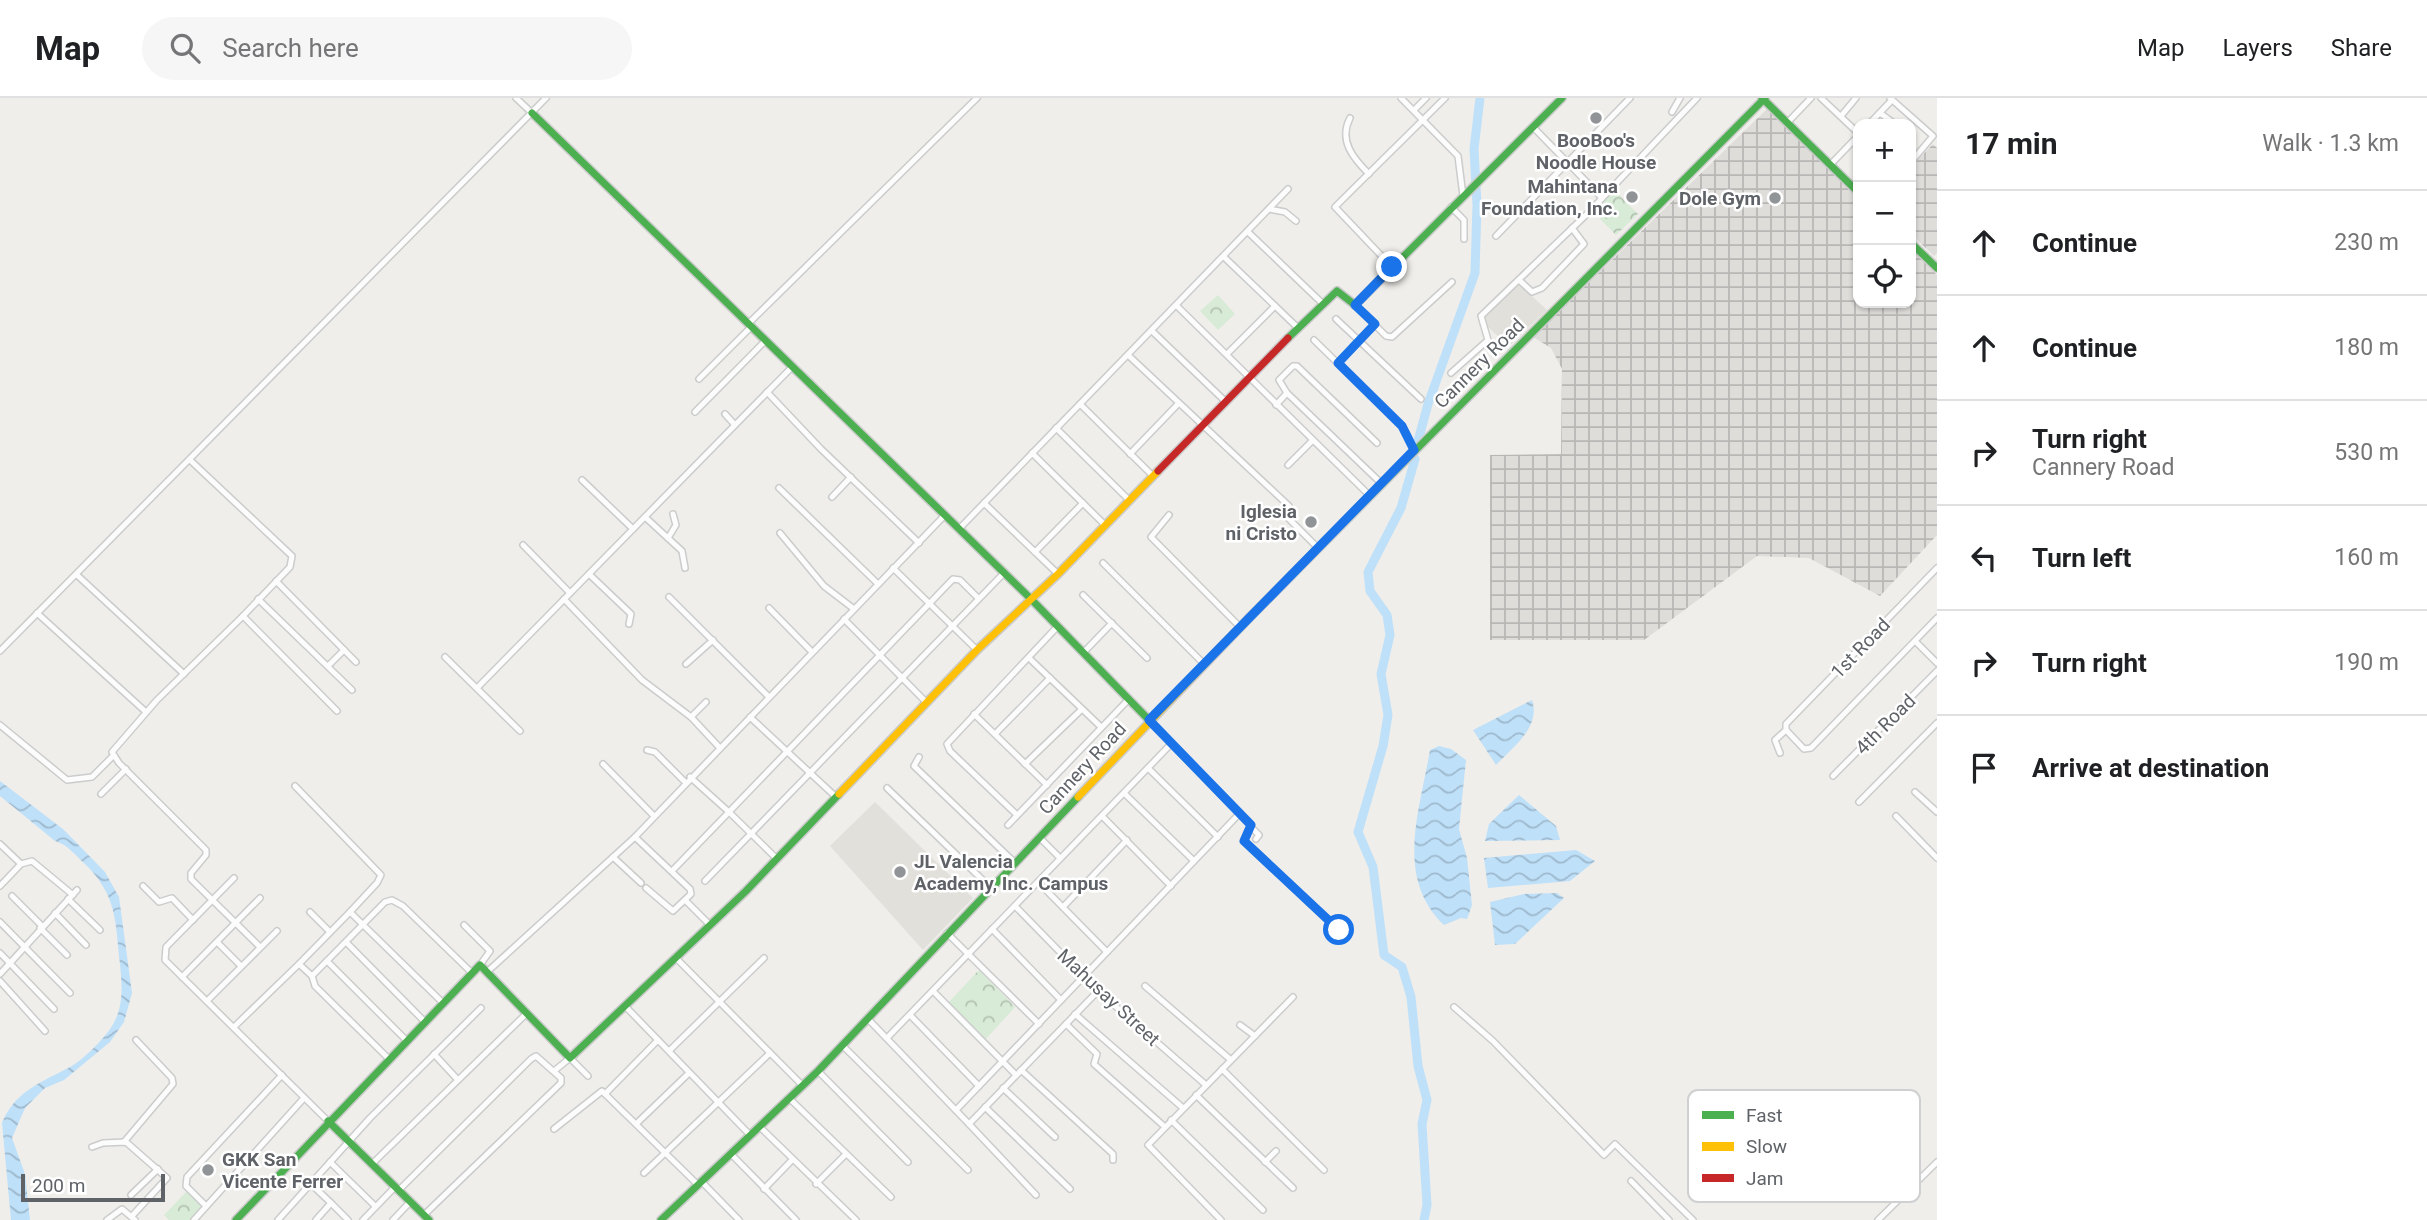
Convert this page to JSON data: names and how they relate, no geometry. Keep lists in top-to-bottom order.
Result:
{
  "streets": {
    "street": [
      "Cannery Road",
      "1st Road",
      "4th Road",
      "Mahusay Street"
    ]
  },
  "places": [
    "BooBoo's Noodle House",
    "Mahintana Foundation, Inc.",
    "Dole Gym",
    "Iglesia ni Cristo",
    "JL Valencia Academy, Inc. Campus",
    "GKK San Vicente Ferrer"
  ],
  "legend": ["Fast", "Slow", "Jam"],
  "scale_bar": "200 m",
  "page": {
    "header": "Map",
    "search": "Search here",
    "nav": ["Map", "Layers", "Share"],
    "heading": ["17 min", "Walk · 1.3 km"],
    "map_buttons": ["+", "−"],
    "list": [
      ["Continue", "230 m"],
      ["Continue", "180 m"],
      ["Turn right", "Cannery Road", "530 m"],
      ["Turn left", "160 m"],
      ["Turn right", "190 m"],
      "Arrive at destination"
    ],
    "scale": "200 m"
  }
}
